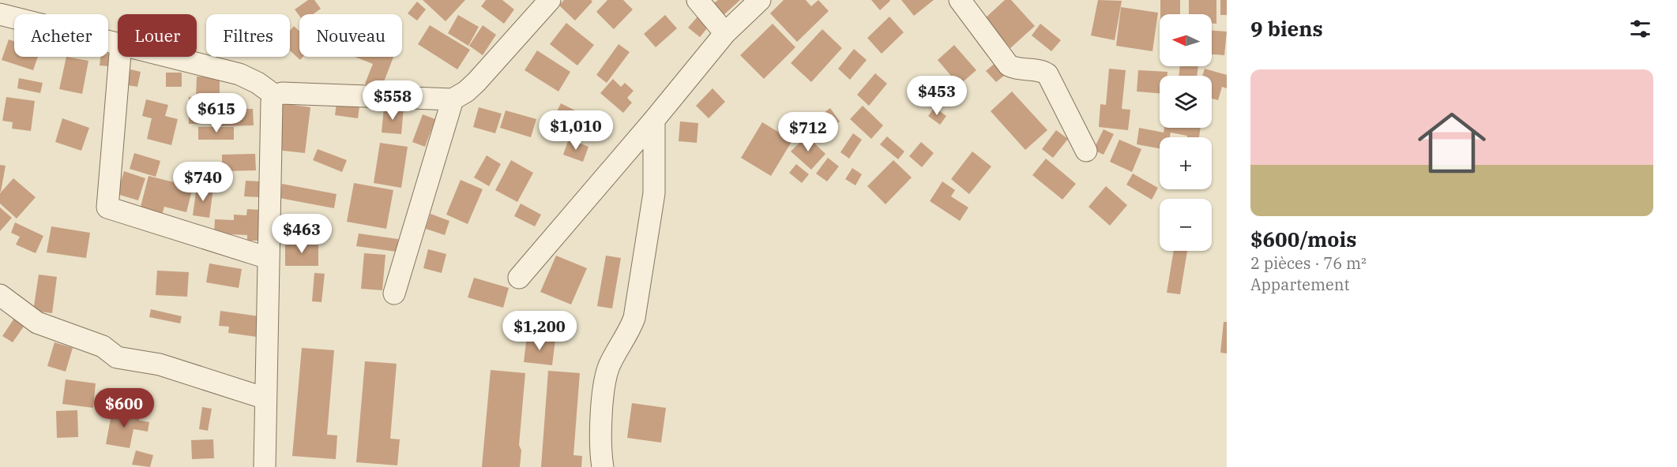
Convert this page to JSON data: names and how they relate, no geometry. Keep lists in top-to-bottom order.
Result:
{
  "north": "left",
  "page": {
    "heading": "9 biens",
    "map_buttons": ["+", "−"],
    "chip": [
      "Acheter",
      "Louer",
      "Filtres",
      "Nouveau"
    ],
    "list": [
      {
        "name": "$600/mois",
        "note": "2 pièces · 76 m² · Appartement"
      }
    ],
    "price": [
      "$453",
      "$558",
      "$615",
      "$1,010",
      "$712",
      "$740",
      "$463",
      "$1,200",
      "$600"
    ]
  }
}
